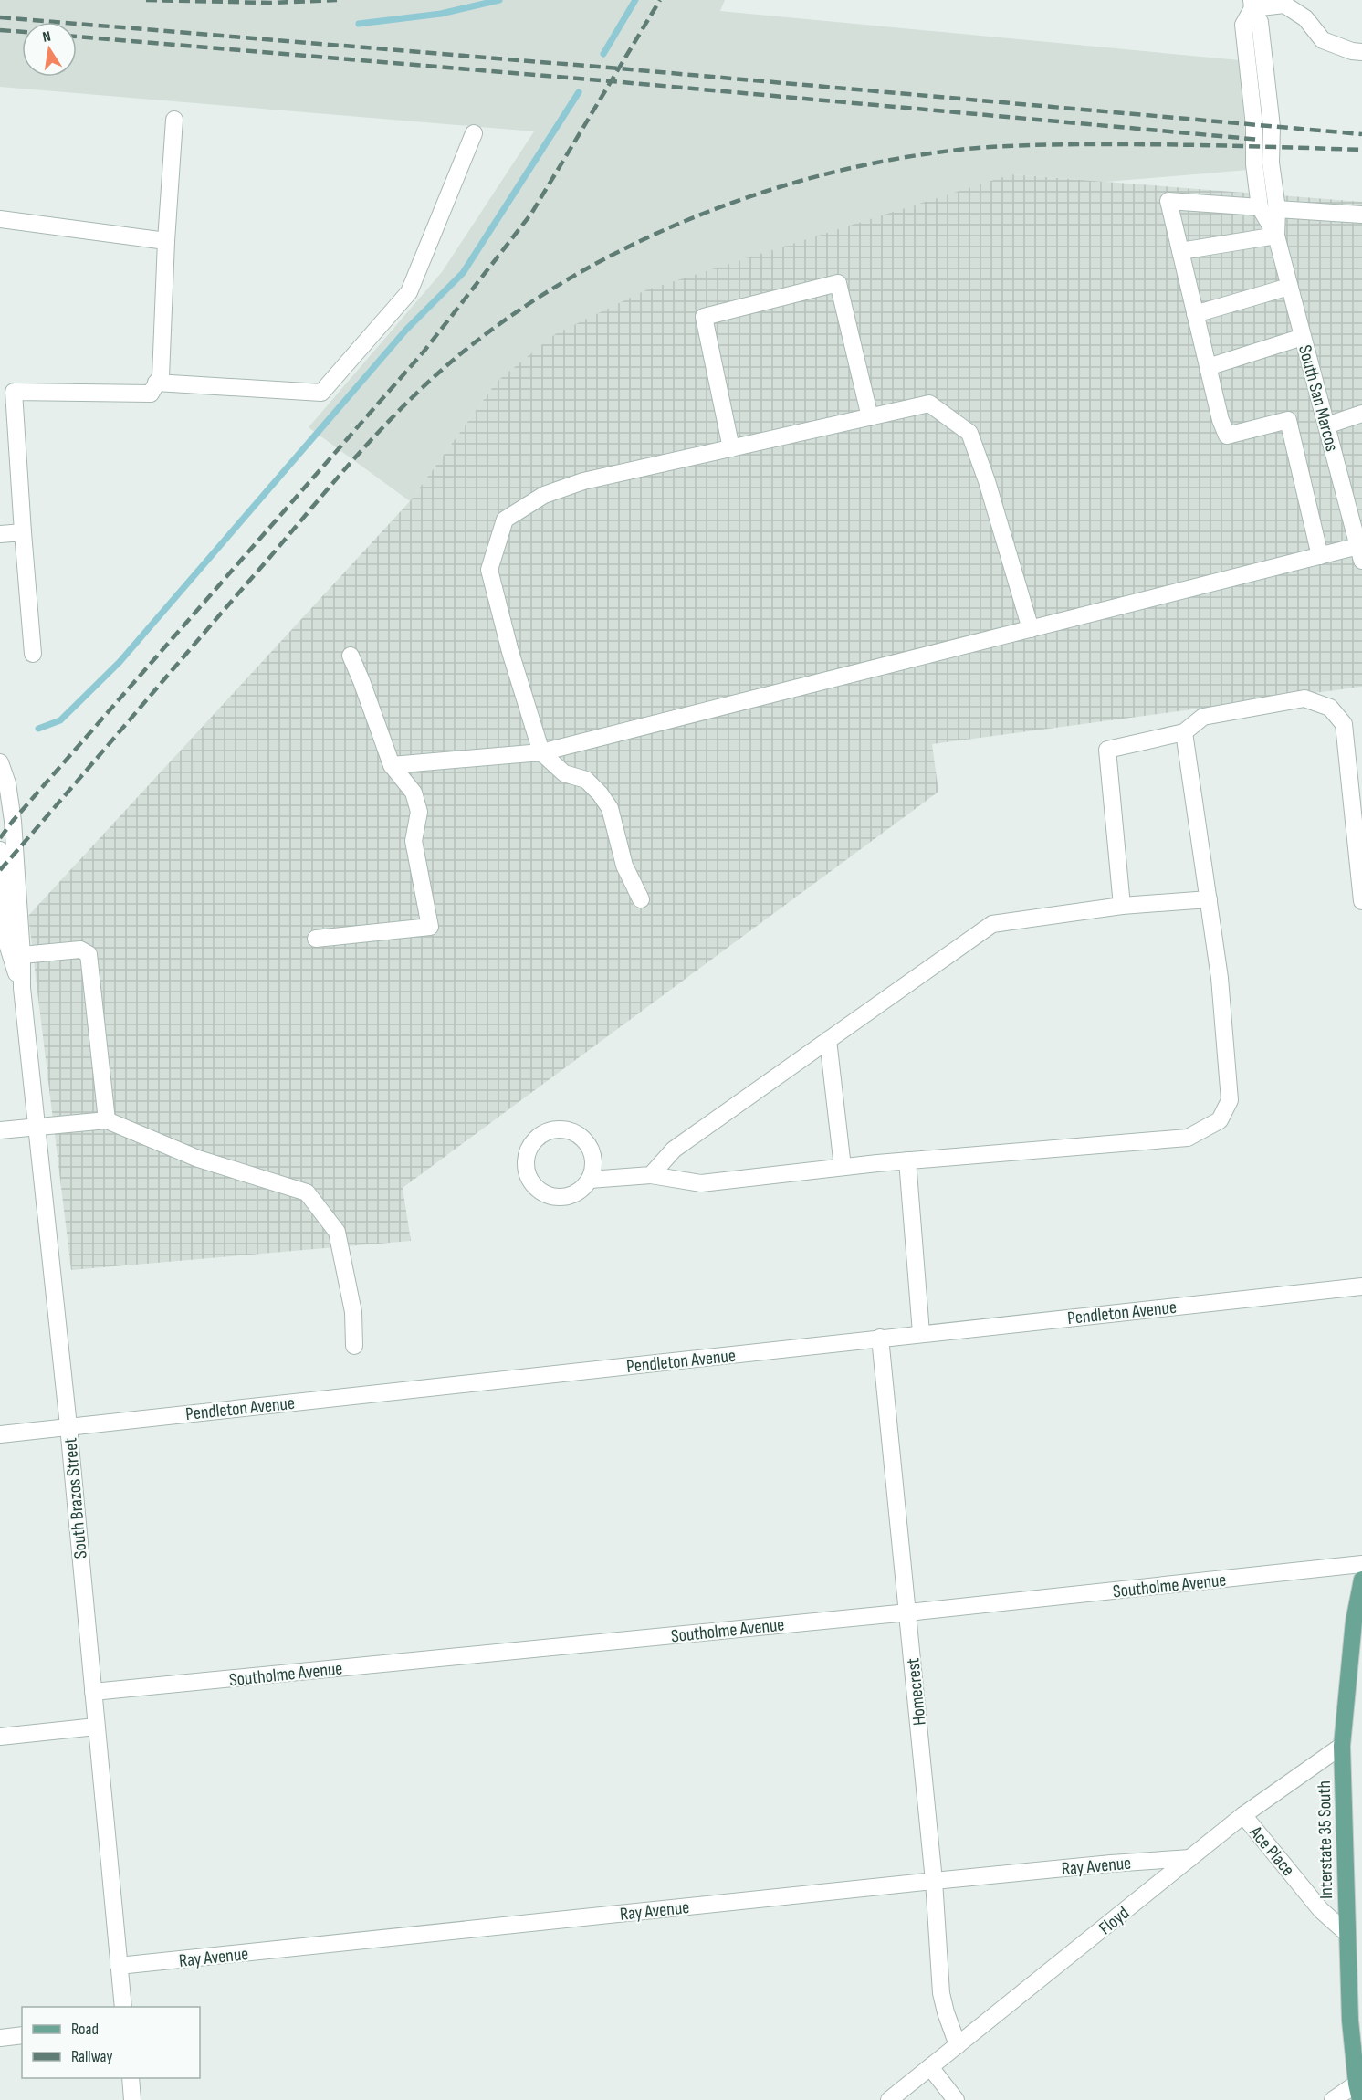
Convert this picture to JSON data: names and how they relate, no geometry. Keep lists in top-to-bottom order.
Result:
{
  "streets": {
    "main road": ["Interstate 35 South"],
    "street": [
      "South San Marcos",
      "Pendleton Avenue",
      "South Brazos Street",
      "Southolme Avenue",
      "Homecrest",
      "Ace Place",
      "Ray Avenue",
      "Floyd"
    ]
  },
  "crossings": [
    ["Pendleton Avenue", "South Brazos Street"],
    ["Pendleton Avenue", "Homecrest"],
    ["South Brazos Street", "Southolme Avenue"],
    ["South Brazos Street", "Ray Avenue"],
    ["Southolme Avenue", "Homecrest"],
    ["Homecrest", "Ray Avenue"],
    ["Homecrest", "Floyd"],
    ["Interstate 35 South", "Ace Place"],
    ["Interstate 35 South", "Floyd"],
    ["Ace Place", "Floyd"],
    ["Ray Avenue", "Floyd"]
  ],
  "legend": ["Road", "Railway"],
  "north": "top"
}
